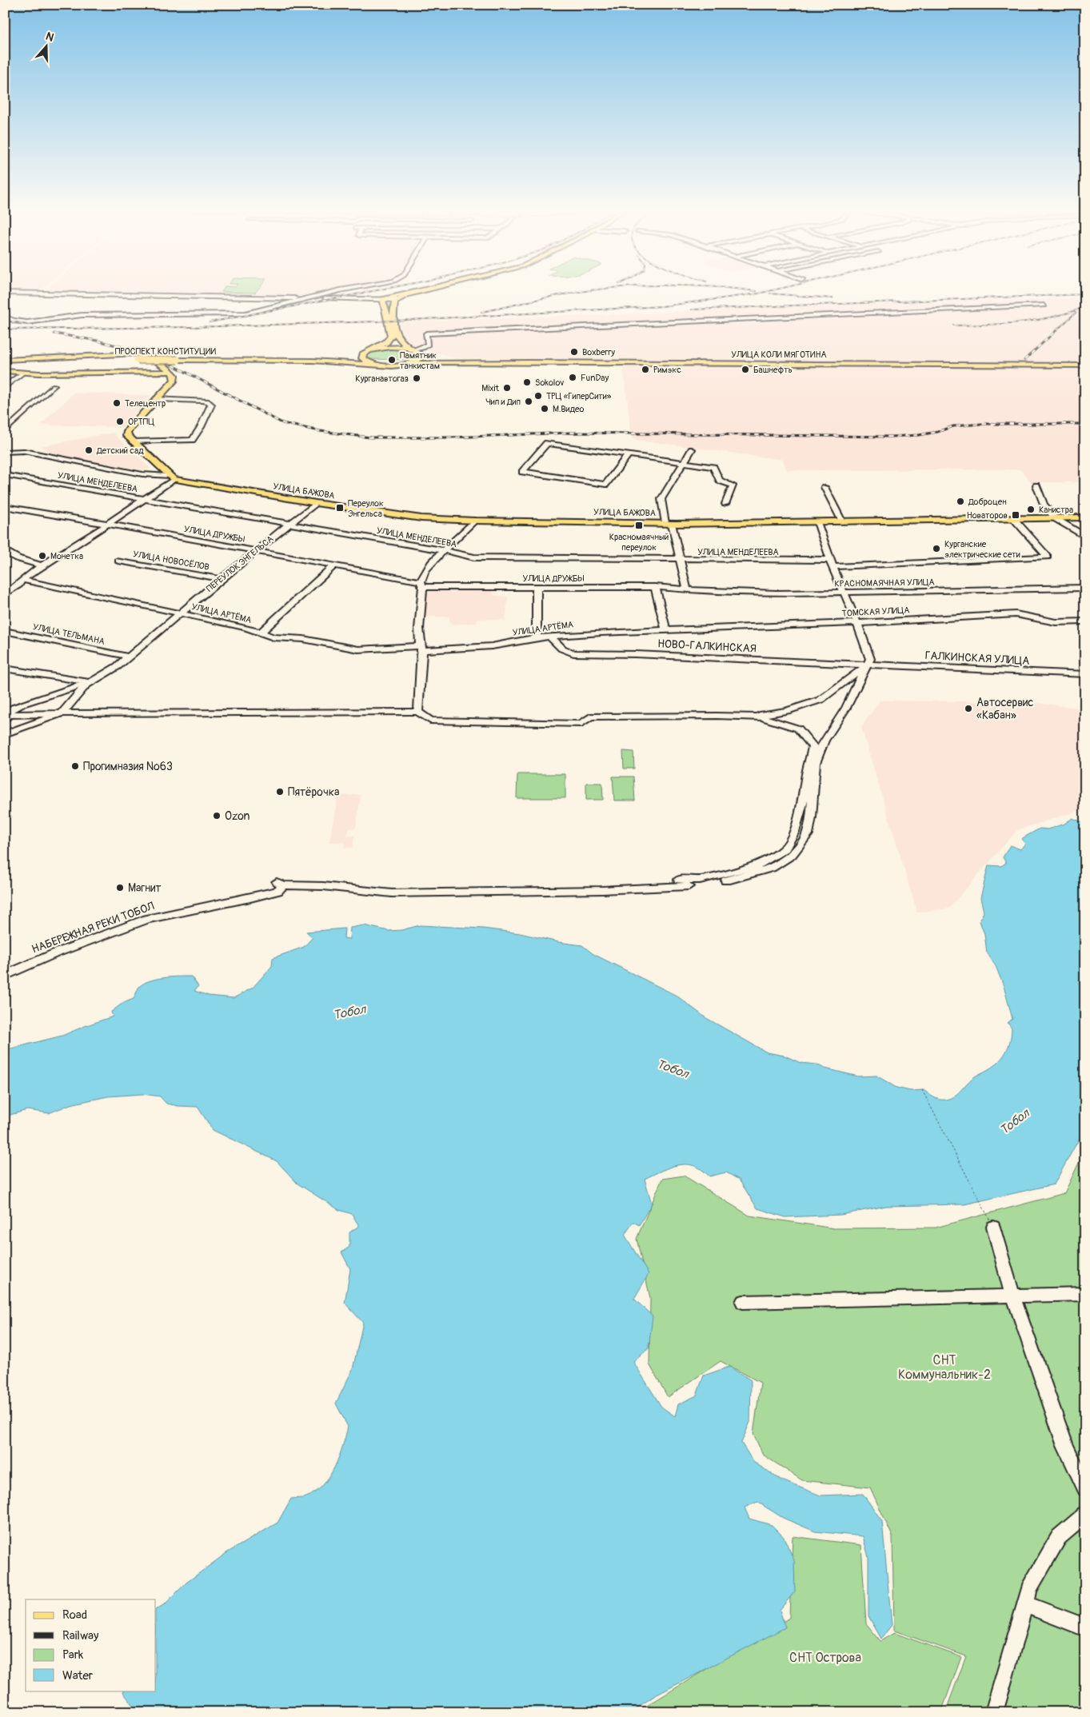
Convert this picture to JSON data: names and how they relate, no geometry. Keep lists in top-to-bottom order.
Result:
{
  "streets": {
    "main road": ["ПРОСПЕКТ КОНСТИТУЦИИ", "УЛИЦА КОЛИ МЯГОТИНА", "УЛИЦА БАЖОВА"],
    "street": [
      "УЛИЦА МЕНДЕЛЕЕВА",
      "УЛИЦА ДРУЖБЫ",
      "УЛИЦА НОВОСЁЛОВ",
      "ПЕРЕУЛОК ЭНГЕЛЬСА",
      "КРАСНОМАЯЧНАЯ УЛИЦА",
      "ТОМСКАЯ УЛИЦА",
      "УЛИЦА АРТЁМА",
      "УЛИЦА ТЕЛЬМАНА",
      "НОВО-ГАЛКИНСКАЯ",
      "ГАЛКИНСКАЯ УЛИЦА",
      "НАБЕРЕЖНАЯ РЕКИ ТОБОЛ"
    ]
  },
  "crossings": [
    ["ПРОСПЕКТ КОНСТИТУЦИИ", "УЛИЦА КОЛИ МЯГОТИНА"],
    ["УЛИЦА МЕНДЕЛЕЕВА", "УЛИЦА БАЖОВА"],
    ["УЛИЦА МЕНДЕЛЕЕВА", "ПЕРЕУЛОК ЭНГЕЛЬСА"],
    ["УЛИЦА БАЖОВА", "ПЕРЕУЛОК ЭНГЕЛЬСА"],
    ["УЛИЦА ДРУЖБЫ", "ПЕРЕУЛОК ЭНГЕЛЬСА"],
    ["УЛИЦА ДРУЖБЫ", "КРАСНОМАЯЧНАЯ УЛИЦА"],
    ["УЛИЦА НОВОСЁЛОВ", "ПЕРЕУЛОК ЭНГЕЛЬСА"],
    ["ПЕРЕУЛОК ЭНГЕЛЬСА", "УЛИЦА АРТЁМА"],
    ["ПЕРЕУЛОК ЭНГЕЛЬСА", "УЛИЦА ТЕЛЬМАНА"],
    ["ТОМСКАЯ УЛИЦА", "УЛИЦА АРТЁМА"],
    ["УЛИЦА АРТЁМА", "НОВО-ГАЛКИНСКАЯ"],
    ["НОВО-ГАЛКИНСКАЯ", "ГАЛКИНСКАЯ УЛИЦА"],
    ["НОВО-ГАЛКИНСКАЯ", "НАБЕРЕЖНАЯ РЕКИ ТОБОЛ"],
    ["ГАЛКИНСКАЯ УЛИЦА", "НАБЕРЕЖНАЯ РЕКИ ТОБОЛ"]
  ],
  "water": ["Тобол"],
  "parks": ["СНТ Коммунальник-2", "СНТ Острова"],
  "places": {
    "other": [
      "Boxberry",
      "Памятник танкистам",
      "Римэкс",
      "Башнефть",
      "FunDay",
      "Курганавтогаз",
      "Sokolov",
      "Mixit",
      "ТРЦ «ГиперСити»",
      "Чип и Дип",
      "Телецентр",
      "М.Видео",
      "ОРТПЦ",
      "Детский сад",
      "Доброцен",
      "Канистра",
      "Курганские электрические сети",
      "Монетка",
      "Автосервис «Кабан»",
      "Прогимназия №63",
      "Пятёрочка",
      "Ozon",
      "Магнит"
    ],
    "transit": ["Переулок Энгельса", "Новаторов", "Красномаячный переулок"]
  },
  "legend": [
    "Road",
    "Railway",
    "Park",
    "Water"
  ],
  "north": "top"
}
